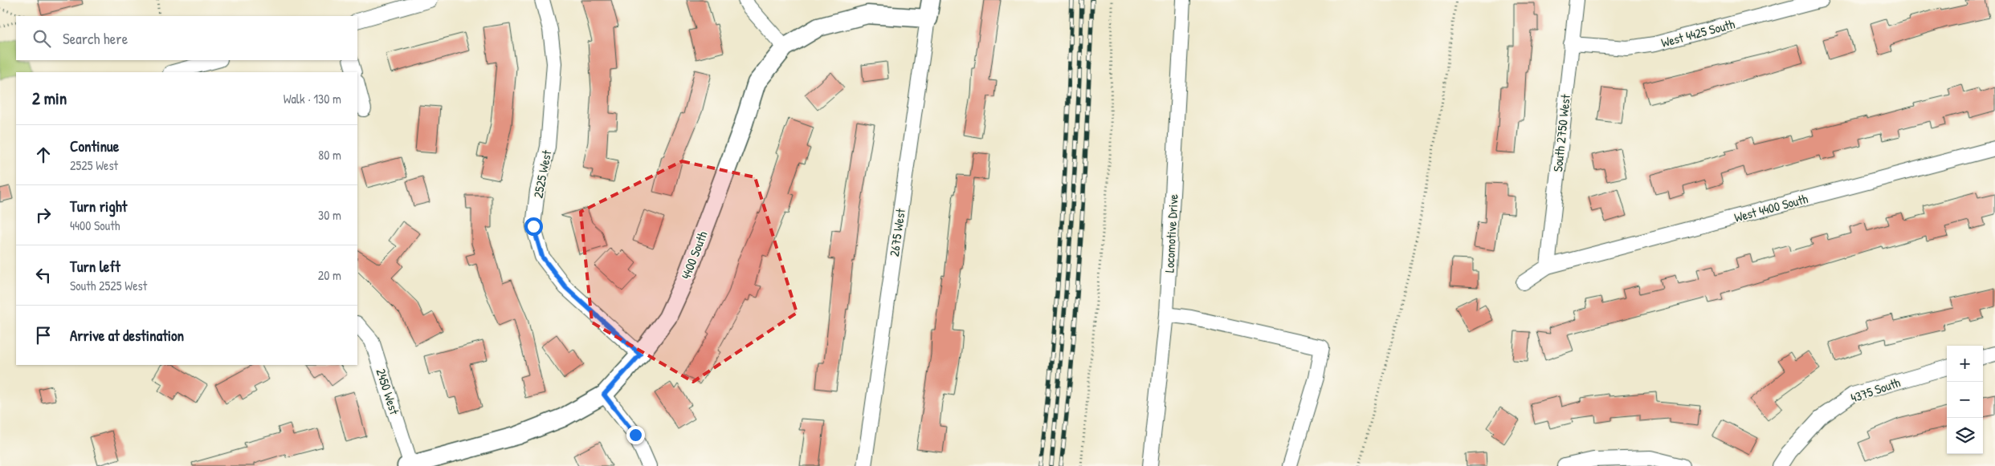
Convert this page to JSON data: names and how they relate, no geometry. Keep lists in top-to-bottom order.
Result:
{
  "streets": {
    "street": [
      "West 4425 South",
      "South 2750 West",
      "2525 West",
      "West 4400 South",
      "2675 West",
      "Locomotive Drive",
      "4400 South",
      "4375 South",
      "2450 West"
    ]
  },
  "crossings": [
    ["West 4425 South", "South 2750 West"],
    ["South 2750 West", "West 4400 South"],
    ["2525 West", "4400 South"],
    ["2675 West", "4400 South"],
    ["4400 South", "2450 West"]
  ],
  "page": {
    "search": "Search here",
    "heading": ["2 min", "Walk · 130 m"],
    "list": [
      ["Continue", "2525 West", "80 m"],
      ["Turn right", "4400 South", "30 m"],
      ["Turn left", "South 2525 West", "20 m"],
      "Arrive at destination"
    ],
    "map_buttons": ["+", "−"]
  }
}
